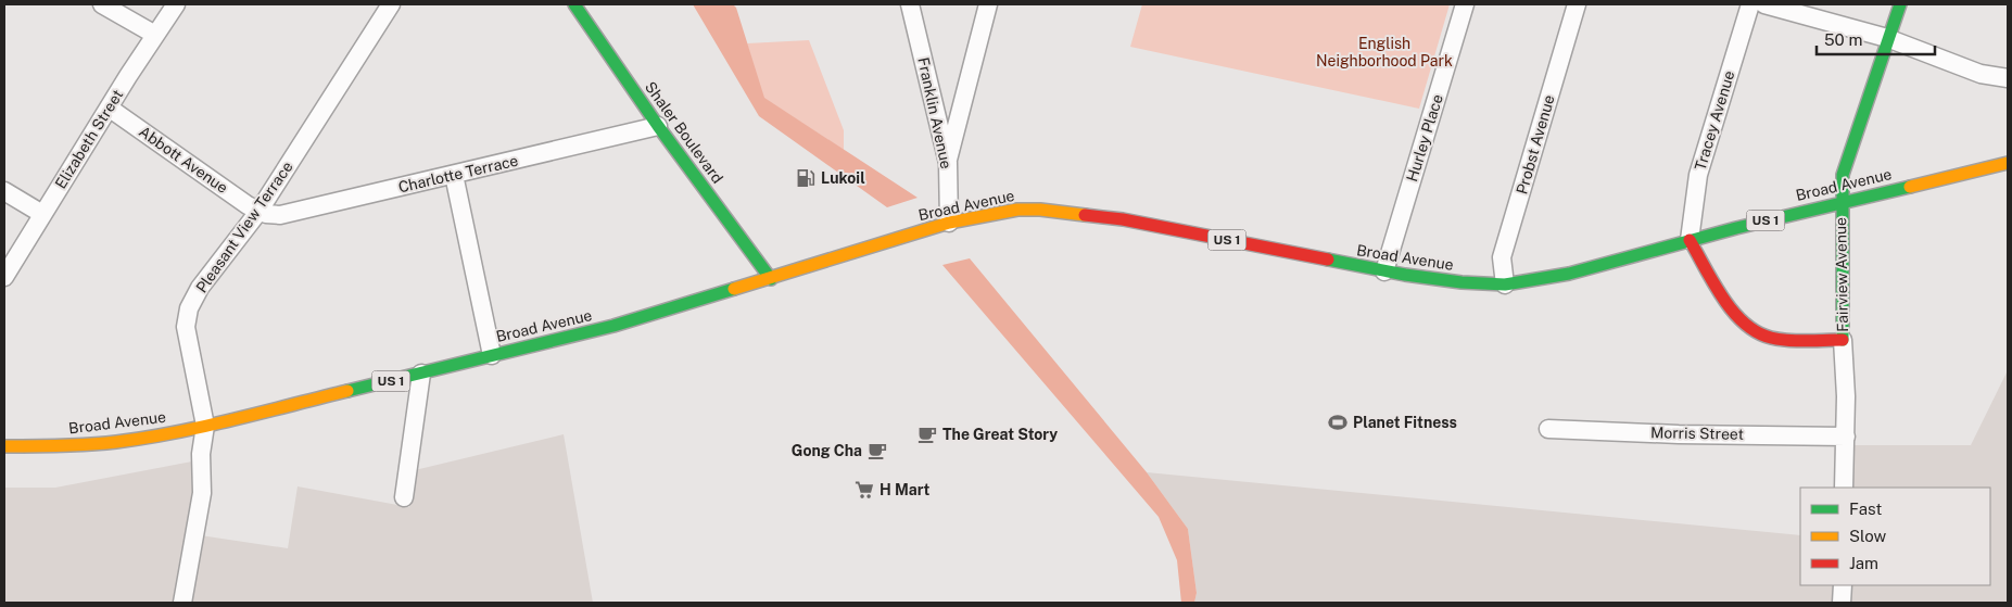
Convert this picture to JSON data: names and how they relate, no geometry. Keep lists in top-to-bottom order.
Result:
{
  "streets": {
    "main road": [
      "Shaler Boulevard",
      "Broad Avenue",
      "US 1",
      "Fairview Avenue"
    ],
    "street": [
      "Franklin Avenue",
      "Tracey Avenue",
      "Hurley Place",
      "Elizabeth Street",
      "Probst Avenue",
      "Abbott Avenue",
      "Charlotte Terrace",
      "Pleasant View Terrace",
      "Morris Street"
    ]
  },
  "crossings": [
    ["Franklin Avenue", "Broad Avenue"],
    ["Tracey Avenue", "Broad Avenue"],
    ["Shaler Boulevard", "Charlotte Terrace"],
    ["Shaler Boulevard", "Broad Avenue"],
    ["Hurley Place", "Broad Avenue"],
    ["Elizabeth Street", "Abbott Avenue"],
    ["Probst Avenue", "Broad Avenue"],
    ["Abbott Avenue", "Charlotte Terrace"],
    ["Abbott Avenue", "Pleasant View Terrace"],
    ["Charlotte Terrace", "Pleasant View Terrace"],
    ["Broad Avenue", "Pleasant View Terrace"],
    ["Broad Avenue", "Fairview Avenue"],
    ["Fairview Avenue", "Morris Street"]
  ],
  "parks": ["English Neighborhood Park"],
  "places": {
    "fuel station": ["Lukoil"],
    "sports": ["Planet Fitness"],
    "cafe": ["The Great Story", "Gong Cha"],
    "supermarket": ["H Mart"]
  },
  "legend": ["Fast", "Slow", "Jam"],
  "scale_bar": "50 m"
}
